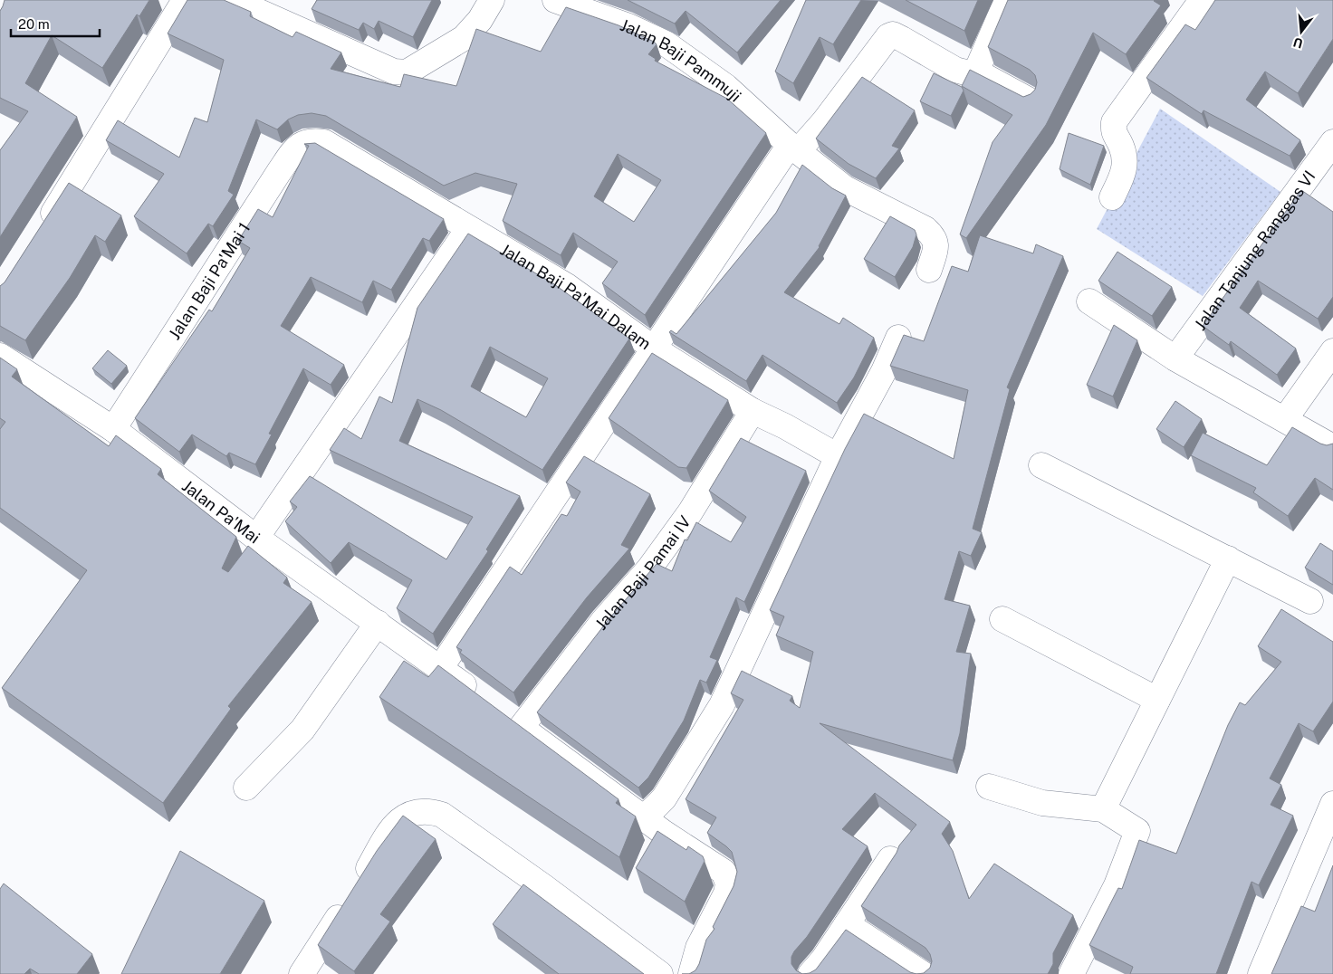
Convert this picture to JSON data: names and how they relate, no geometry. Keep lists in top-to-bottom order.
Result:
{
  "streets": {
    "street": [
      "Jalan Baji Pammuji",
      "Jalan Tanjung Ranggas VI",
      "Jalan Baji Pa'Mai 1",
      "Jalan Baji Pa'Mai Dalam",
      "Jalan Pa'Mai",
      "Jalan Baji Pamai IV"
    ]
  },
  "crossings": [
    ["Jalan Baji Pa'Mai 1", "Jalan Baji Pa'Mai Dalam"],
    ["Jalan Baji Pa'Mai 1", "Jalan Pa'Mai"],
    ["Jalan Baji Pa'Mai Dalam", "Jalan Baji Pamai IV"]
  ],
  "scale_bar": "20 m",
  "north": "bottom"
}
